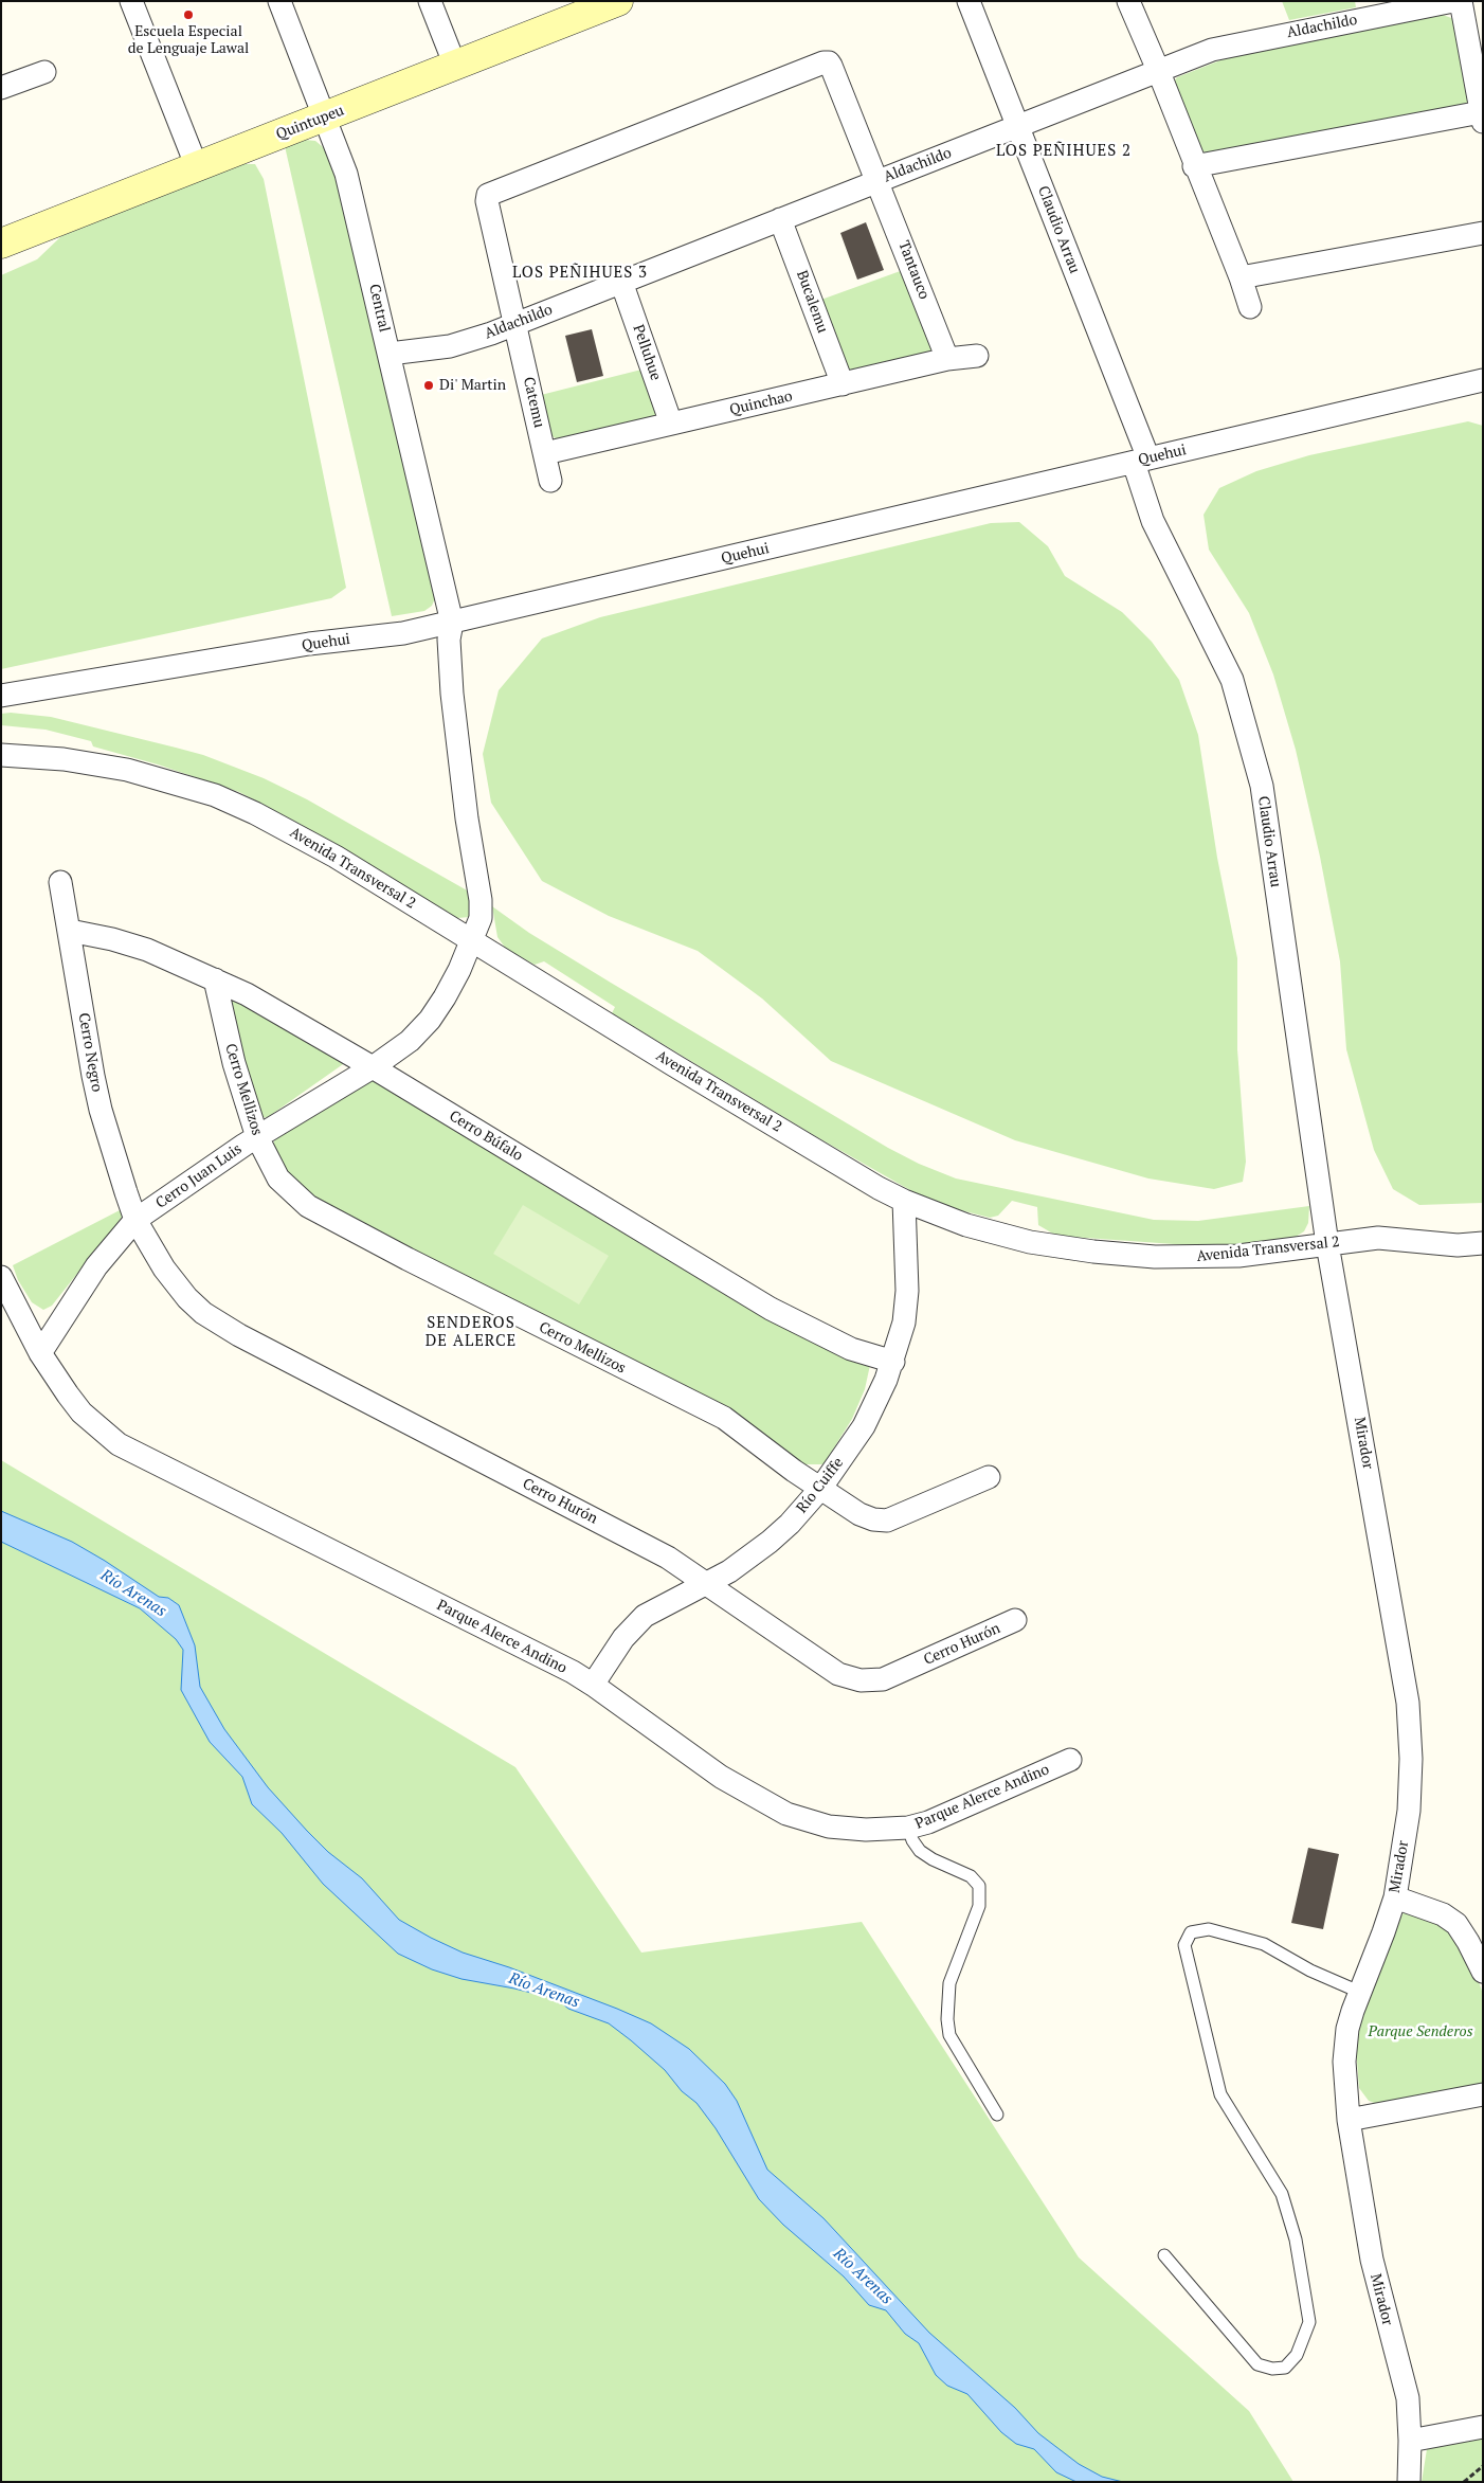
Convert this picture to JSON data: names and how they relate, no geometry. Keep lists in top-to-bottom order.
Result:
{
  "streets": {
    "street": [
      "Aldachildo",
      "Quintupeu",
      "Claudio Arrau",
      "Tantauco",
      "Bucalemu",
      "Central",
      "Pelluhue",
      "Catemu",
      "Quinchao",
      "Quehui",
      "Avenida Transversal 2",
      "Cerro Negro",
      "Cerro Mellizos",
      "Cerro Búfalo",
      "Cerro Juan Luis",
      "Mirador",
      "Río Cuiffe",
      "Cerro Hurón",
      "Parque Alerce Andino"
    ]
  },
  "crossings": [
    ["Aldachildo", "Claudio Arrau"],
    ["Aldachildo", "Tantauco"],
    ["Aldachildo", "Bucalemu"],
    ["Aldachildo", "Central"],
    ["Aldachildo", "Pelluhue"],
    ["Aldachildo", "Catemu"],
    ["Quintupeu", "Central"],
    ["Claudio Arrau", "Quehui"],
    ["Claudio Arrau", "Avenida Transversal 2"],
    ["Claudio Arrau", "Mirador"],
    ["Tantauco", "Catemu"],
    ["Tantauco", "Quinchao"],
    ["Bucalemu", "Quinchao"],
    ["Central", "Quehui"],
    ["Central", "Avenida Transversal 2"],
    ["Central", "Cerro Juan Luis"],
    ["Pelluhue", "Quinchao"],
    ["Catemu", "Quinchao"],
    ["Avenida Transversal 2", "Cerro Juan Luis"],
    ["Avenida Transversal 2", "Mirador"],
    ["Avenida Transversal 2", "Río Cuiffe"],
    ["Cerro Negro", "Cerro Búfalo"],
    ["Cerro Negro", "Cerro Juan Luis"],
    ["Cerro Negro", "Cerro Hurón"],
    ["Cerro Mellizos", "Cerro Búfalo"],
    ["Cerro Mellizos", "Cerro Juan Luis"],
    ["Cerro Mellizos", "Río Cuiffe"],
    ["Cerro Búfalo", "Cerro Juan Luis"],
    ["Cerro Búfalo", "Río Cuiffe"],
    ["Cerro Juan Luis", "Cerro Hurón"],
    ["Cerro Juan Luis", "Parque Alerce Andino"],
    ["Río Cuiffe", "Cerro Hurón"],
    ["Río Cuiffe", "Parque Alerce Andino"]
  ],
  "districts": ["LOS PEÑIHUES 2", "LOS PEÑIHUES 3", "SENDEROS DE ALERCE"],
  "water": ["Río Arenas"],
  "parks": ["Parque Senderos"],
  "places": ["Escuela Especial de Lenguaje Lawal", "Di' Martin"]
}
